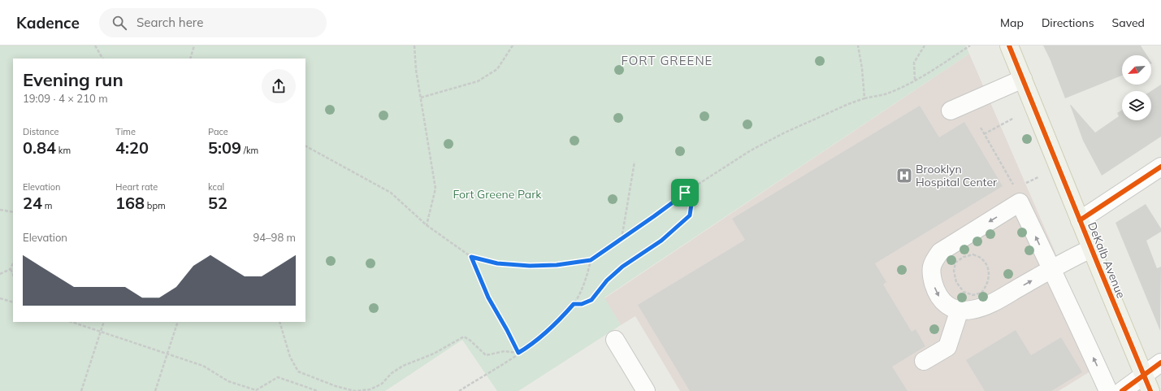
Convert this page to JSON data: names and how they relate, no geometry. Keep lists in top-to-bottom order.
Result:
{
  "streets": {
    "main road": ["DeKalb Avenue"]
  },
  "districts": ["FORT GREENE"],
  "parks": ["Fort Greene Park"],
  "places": {
    "hospital": ["Brooklyn Hospital Center"]
  },
  "north": "bottom left",
  "page": {
    "header": "Kadence",
    "search": "Search here",
    "nav": ["Map", "Directions", "Saved"],
    "heading": ["Evening run", "19:09 · 4 × 210 m"],
    "stats": [
      ["Distance", "0.84 km"],
      ["Time", "4:20"],
      ["Pace", "5:09 /km"],
      ["Elevation", "24 m"],
      ["Heart rate", "168 bpm"],
      ["kcal", "52"]
    ],
    "chart": ["Elevation", "94–98 m"]
  }
}
